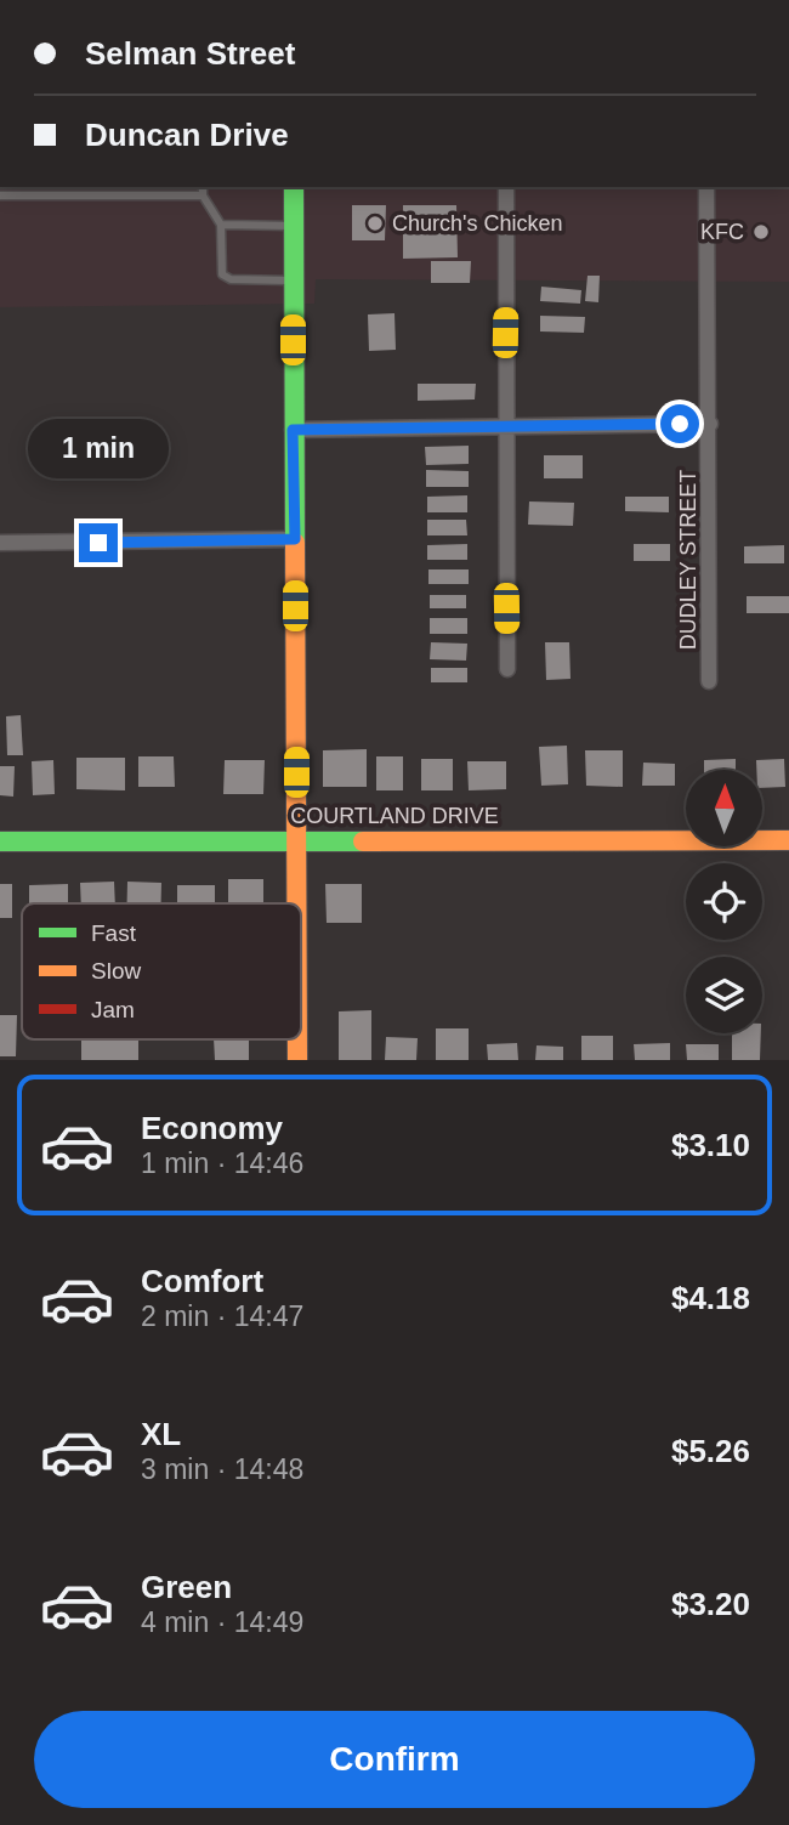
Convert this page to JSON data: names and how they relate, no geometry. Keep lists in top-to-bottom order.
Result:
{
  "streets": {
    "street": ["DUDLEY STREET", "COURTLAND DRIVE"]
  },
  "places": ["Church's Chicken", "KFC"],
  "legend": ["Fast", "Slow", "Jam"],
  "north": "top",
  "page": {
    "banner": ["Selman Street", "Duncan Drive"],
    "bubble": "1 min",
    "list": [
      {
        "name": "Economy",
        "note": "1 min · 14:46",
        "value": "$3.10"
      },
      {
        "name": "Comfort",
        "note": "2 min · 14:47",
        "value": "$4.18"
      },
      {
        "name": "XL",
        "note": "3 min · 14:48",
        "value": "$5.26"
      },
      {
        "name": "Green",
        "note": "4 min · 14:49",
        "value": "$3.20"
      }
    ],
    "buttons": "Confirm"
  }
}
